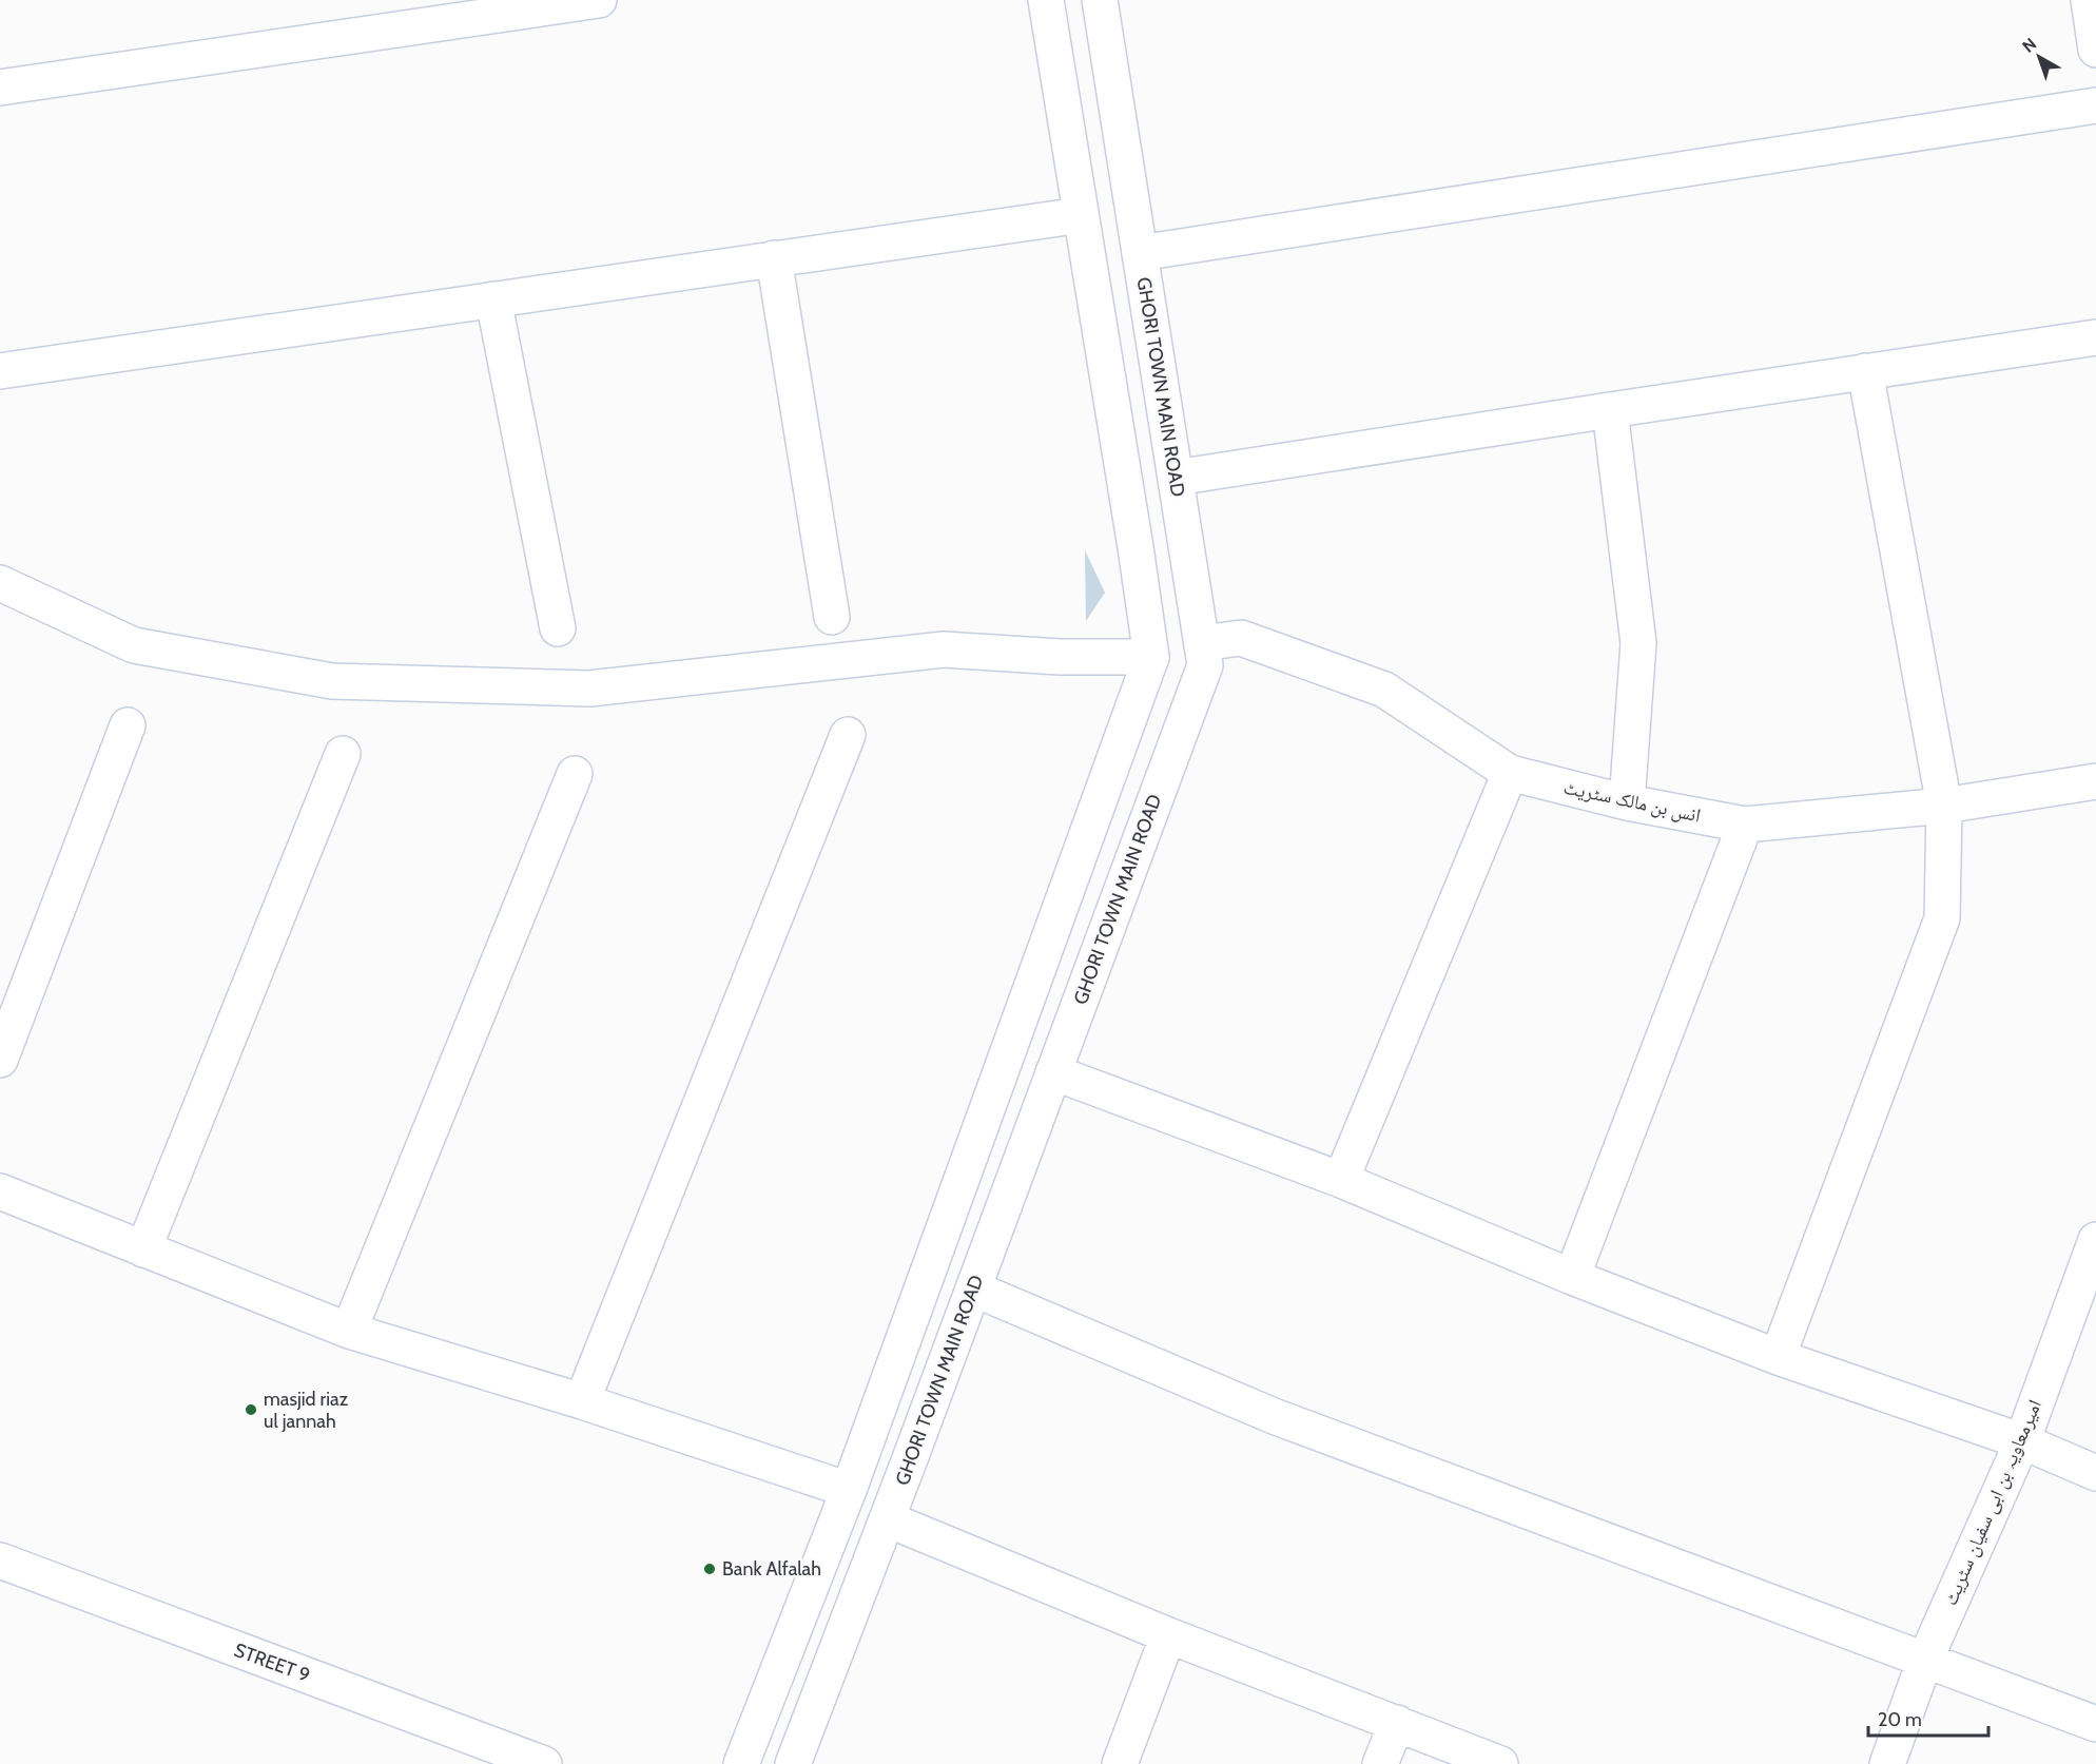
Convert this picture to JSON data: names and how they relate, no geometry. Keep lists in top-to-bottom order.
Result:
{
  "streets": {
    "street": [
      "GHORI TOWN MAIN ROAD",
      "انس بن مالک سٹریٹ",
      "امیرمعاویہ بن ابی سفیان سٹریٹ",
      "STREET 9"
    ]
  },
  "crossings": [
    ["GHORI TOWN MAIN ROAD", "انس بن مالک سٹریٹ"]
  ],
  "places": ["masjid riaz ul jannah", "Bank Alfalah"],
  "scale_bar": "20 m",
  "north": "top left"
}
